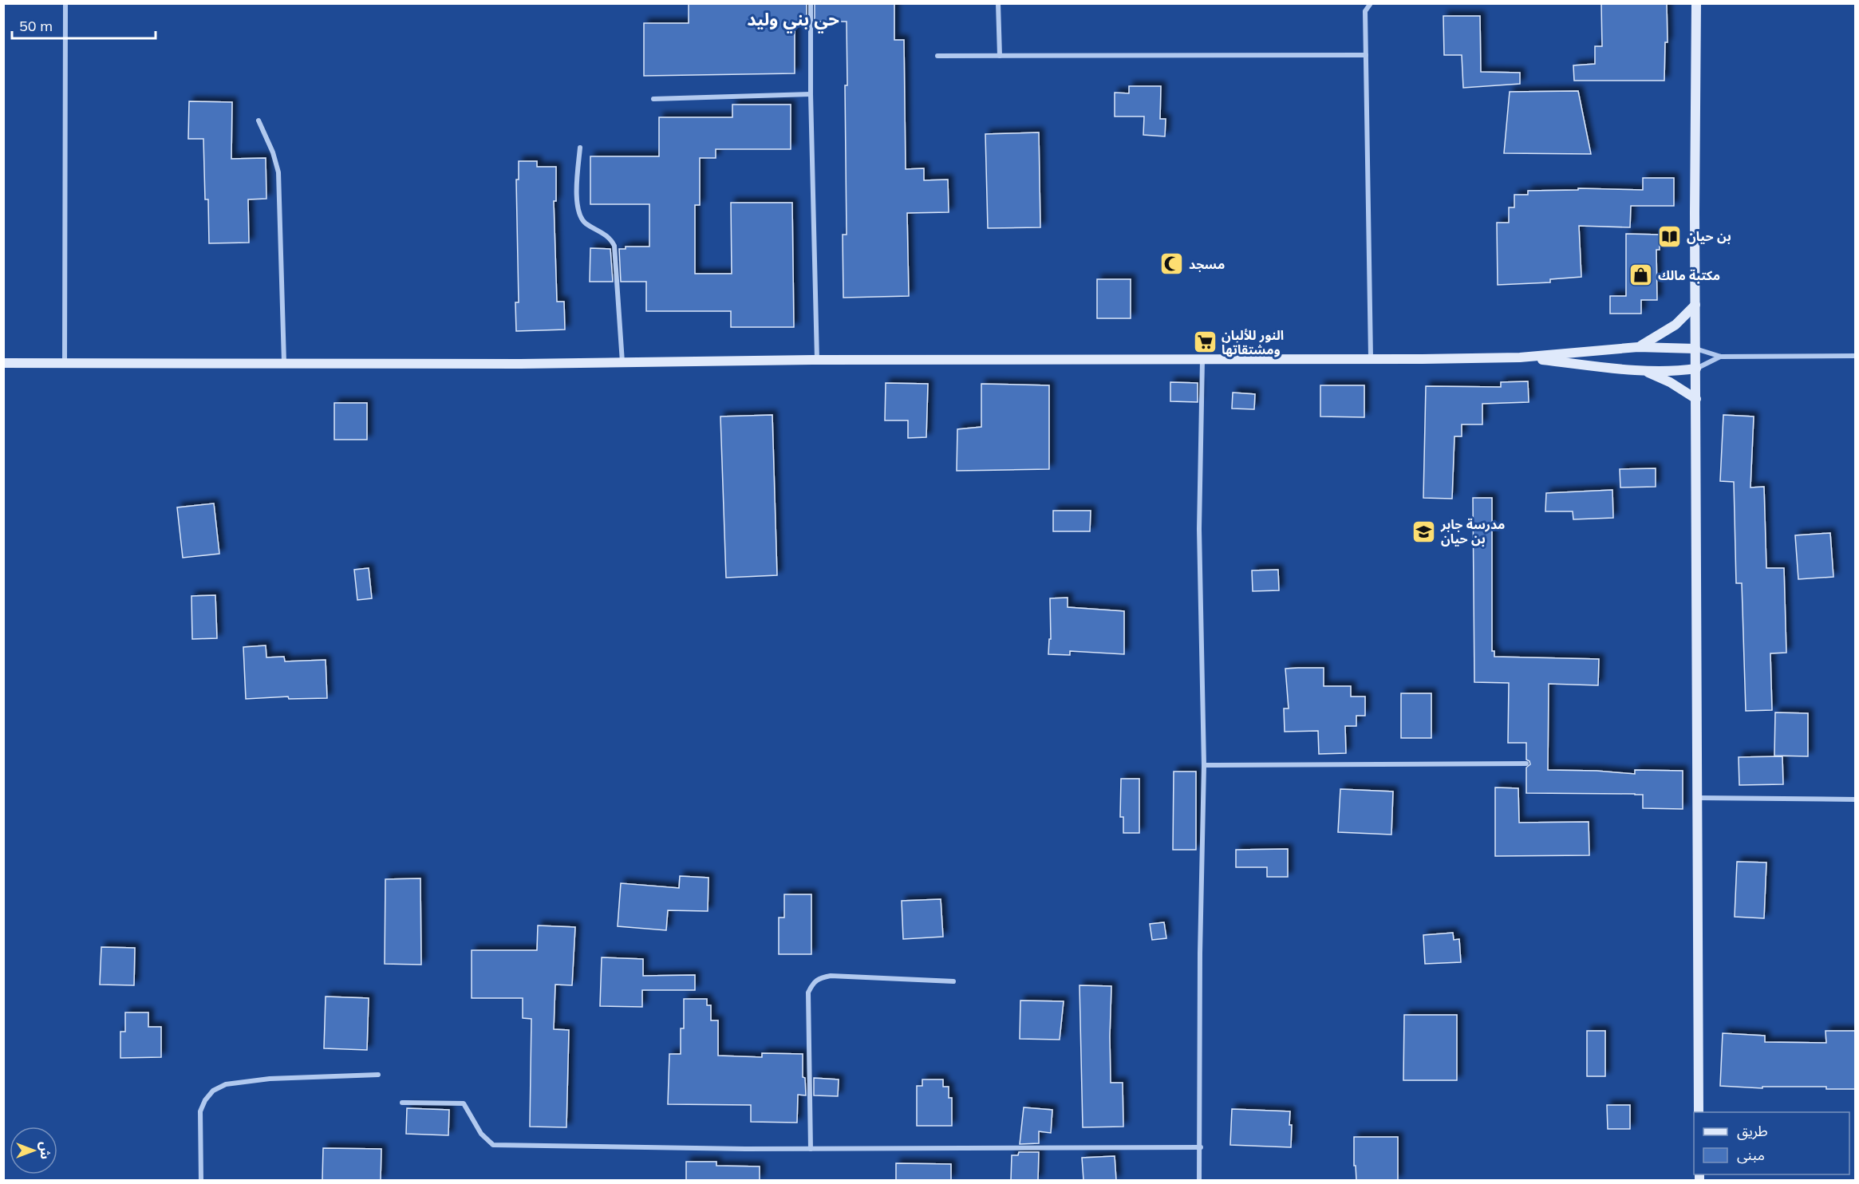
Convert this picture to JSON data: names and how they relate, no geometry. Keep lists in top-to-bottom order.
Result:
{
  "districts": ["حي بني وليد"],
  "places": {
    "library": ["بن حيان"],
    "mosque": ["مسجد"],
    "shop": ["مكتبة مالك"],
    "supermarket": ["النور للألبان ومشتقاتها"],
    "school or university": ["مدرسة جابر بن حيان"]
  },
  "legend": ["طريق", "مبنى"],
  "scale_bar": "50 m",
  "north": "right"
}
